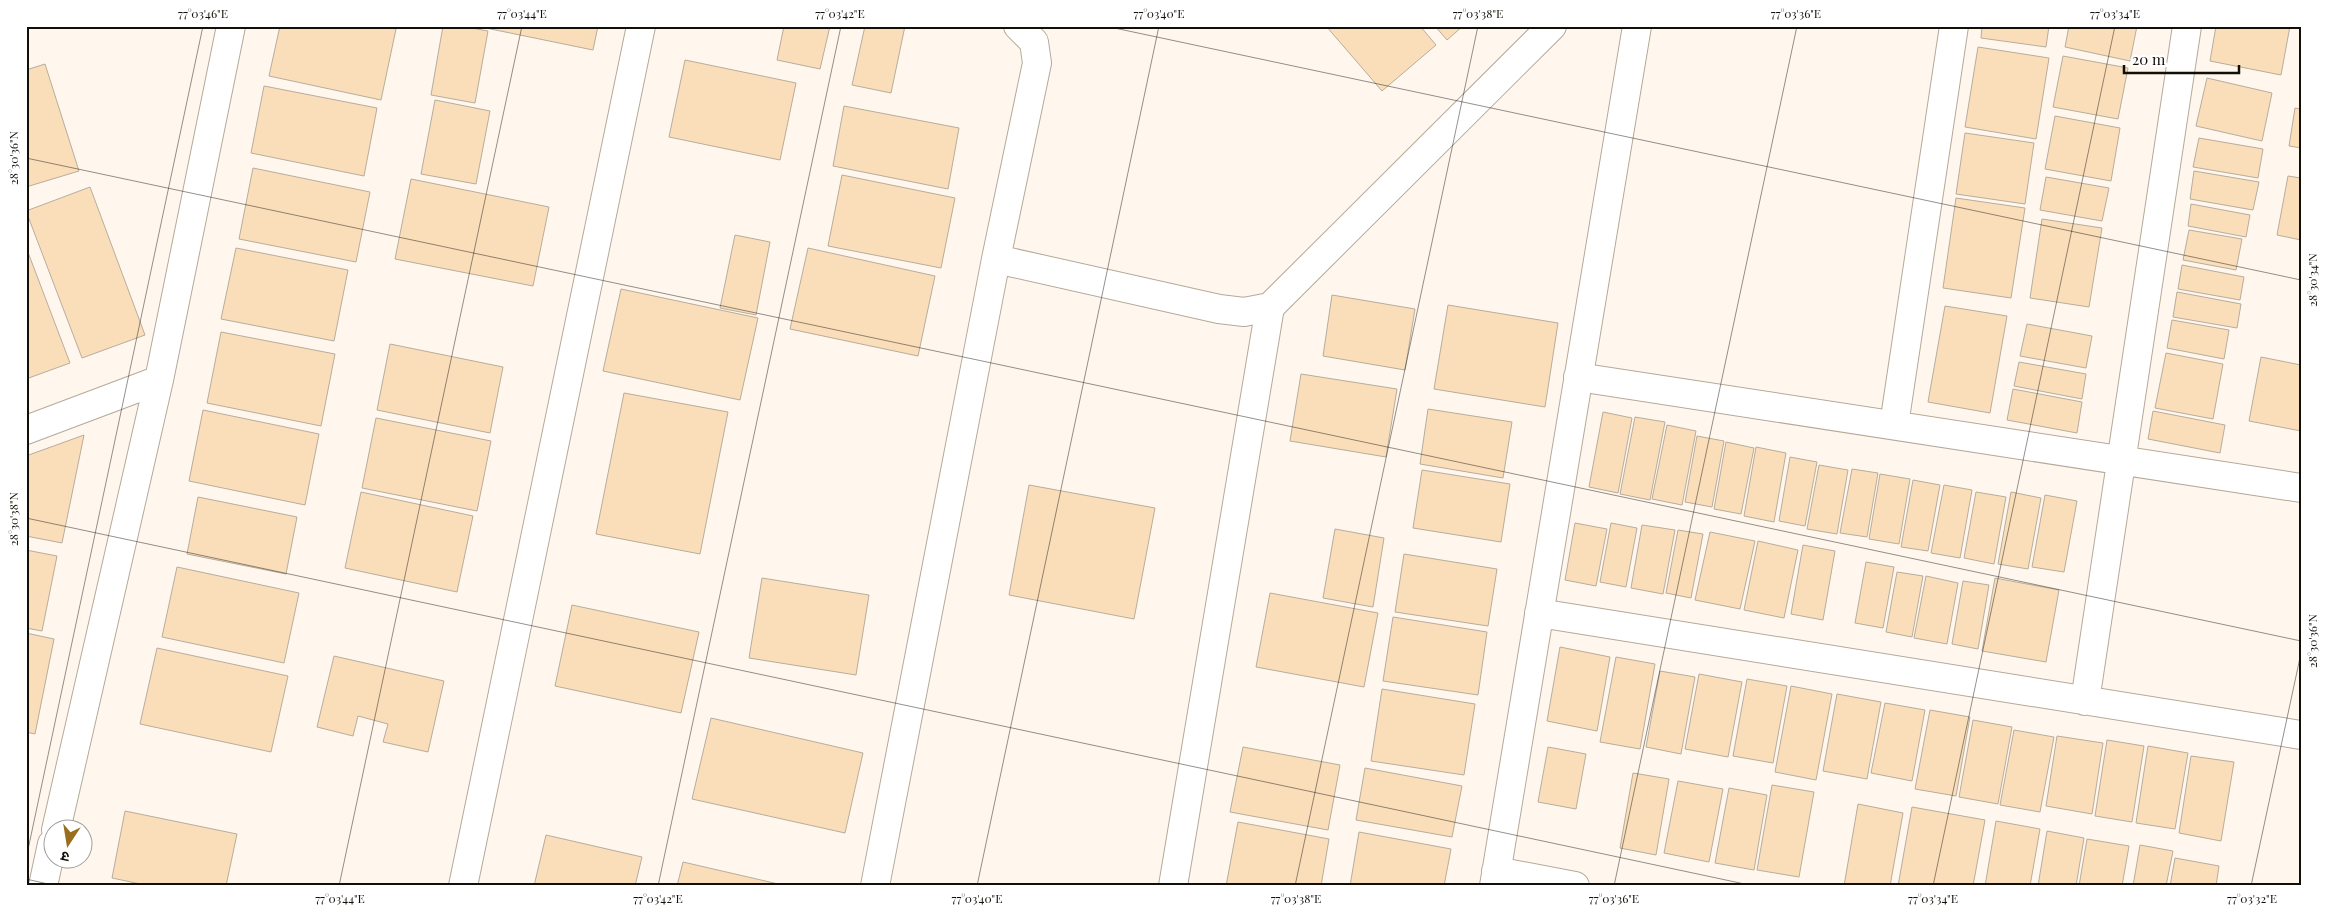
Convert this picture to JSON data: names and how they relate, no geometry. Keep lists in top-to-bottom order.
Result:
{
  "scale_bar": "20 m",
  "north": "bottom",
  "coordinates": [
    "77°03'46\"E",
    "77°03'44\"E",
    "77°03'42\"E",
    "77°03'40\"E",
    "77°03'38\"E",
    "77°03'36\"E",
    "77°03'34\"E",
    "28°30'36\"N",
    "28°30'34\"N",
    "28°30'38\"N",
    "77°03'32\"E"
  ]
}
